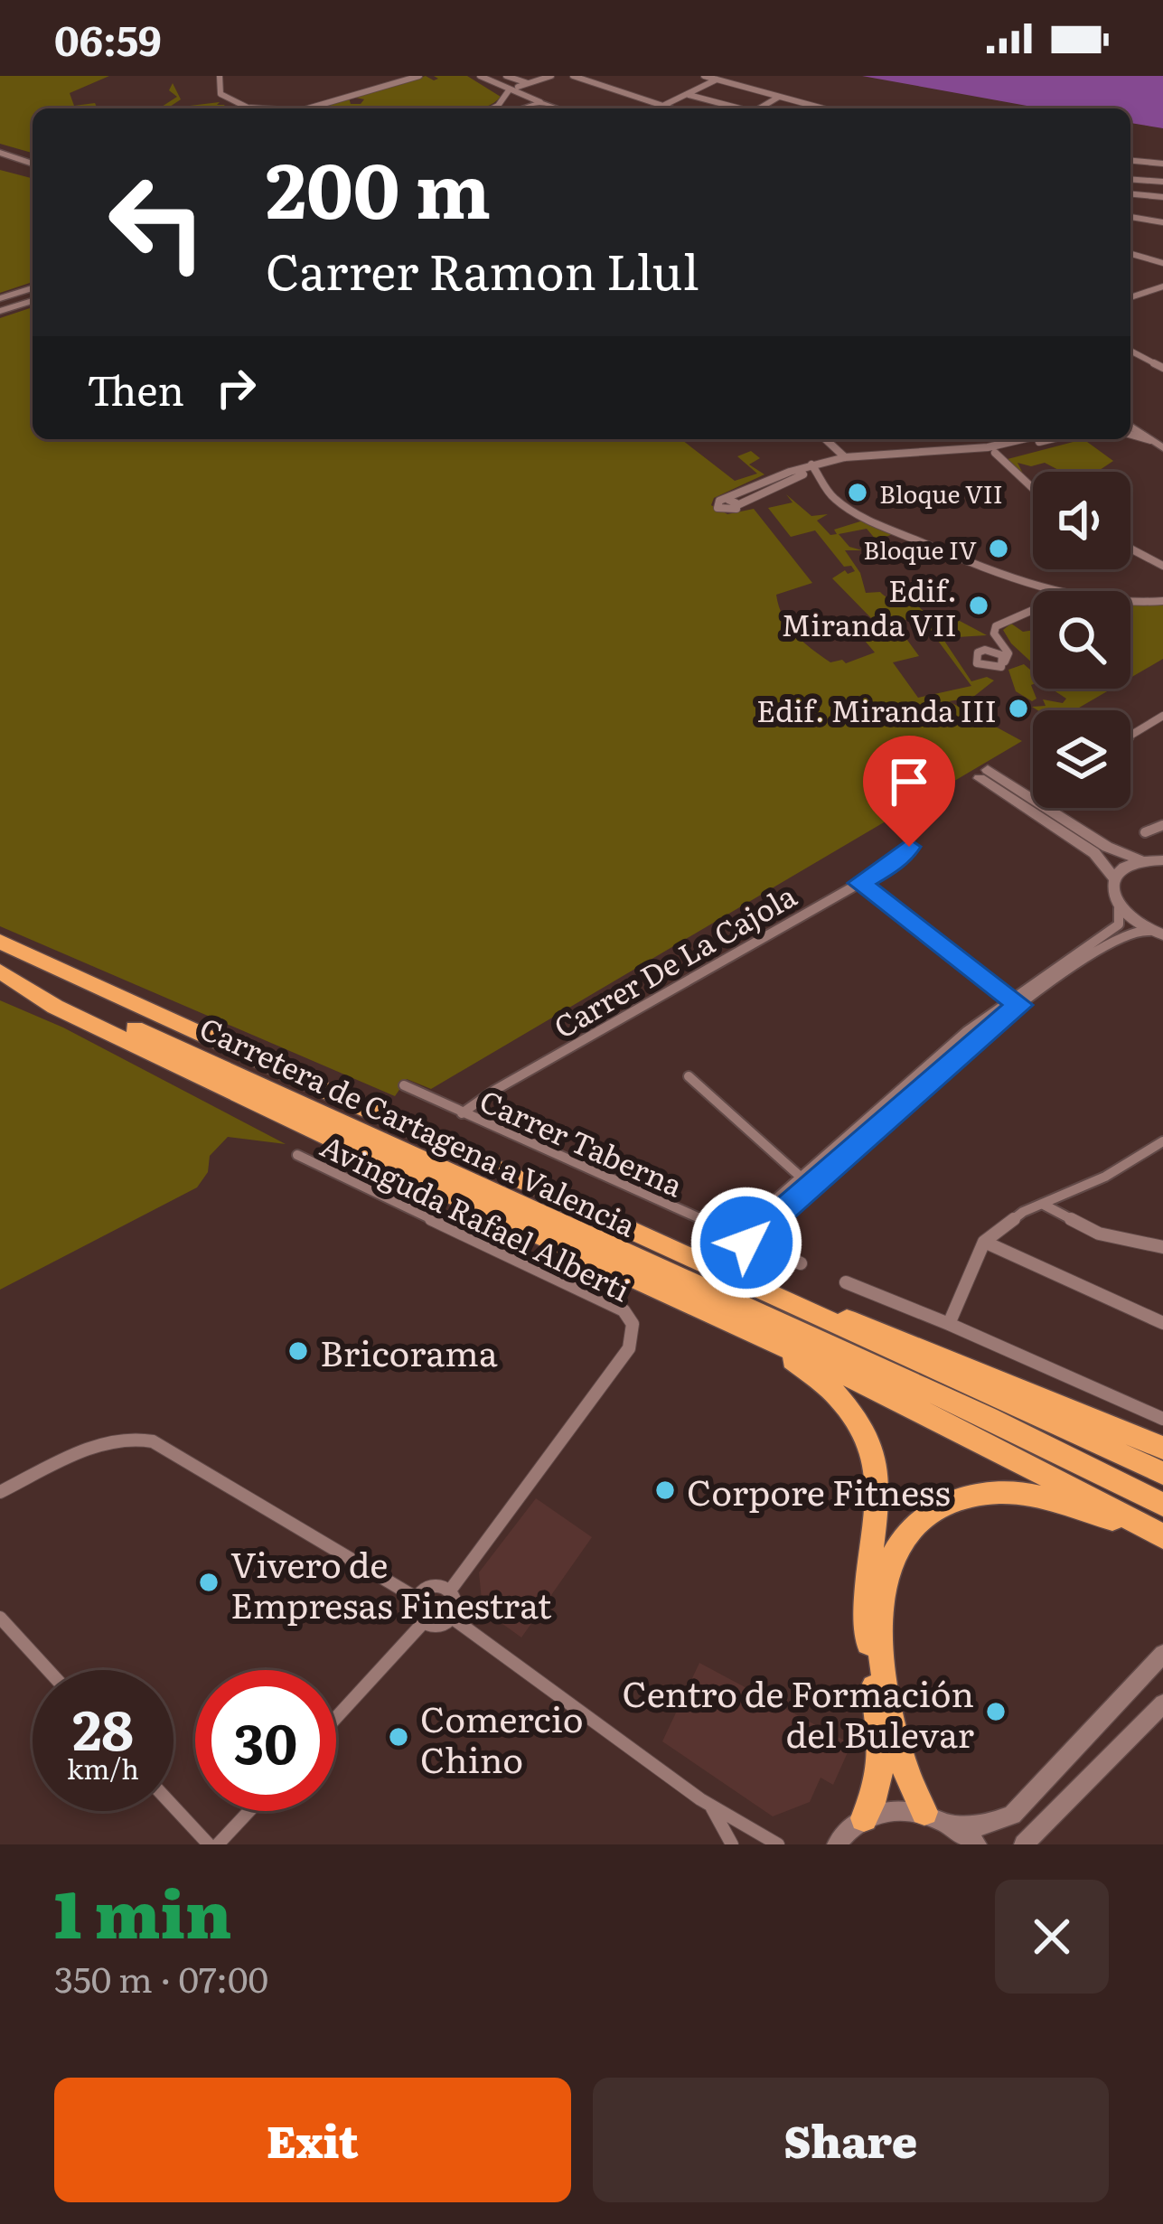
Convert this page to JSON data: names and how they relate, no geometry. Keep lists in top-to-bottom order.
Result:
{
  "streets": {
    "highway": ["Carretera de Cartagena a Valencia"],
    "street": ["Carrer De La Cajola", "Carrer Taberna", "Avinguda Rafael Alberti"]
  },
  "crossings": [
    ["Carrer De La Cajola", "Carrer Taberna"]
  ],
  "places": [
    "Bloque VII",
    "Bloque IV",
    "Edif. Miranda VII",
    "Edif. Miranda III",
    "Bricorama",
    "Corpore Fitness",
    "Vivero de Empresas Finestrat",
    "Centro de Formación del Bulevar",
    "Comercio Chino"
  ],
  "page": {
    "status": "06:59",
    "turn": ["200 m", "Carrer Ramon Llul"],
    "then": "Then",
    "speed": "28 km/h",
    "limit": "30",
    "heading": ["1 min", "350 m · 07:00"],
    "buttons": ["Exit", "Share"]
  }
}
